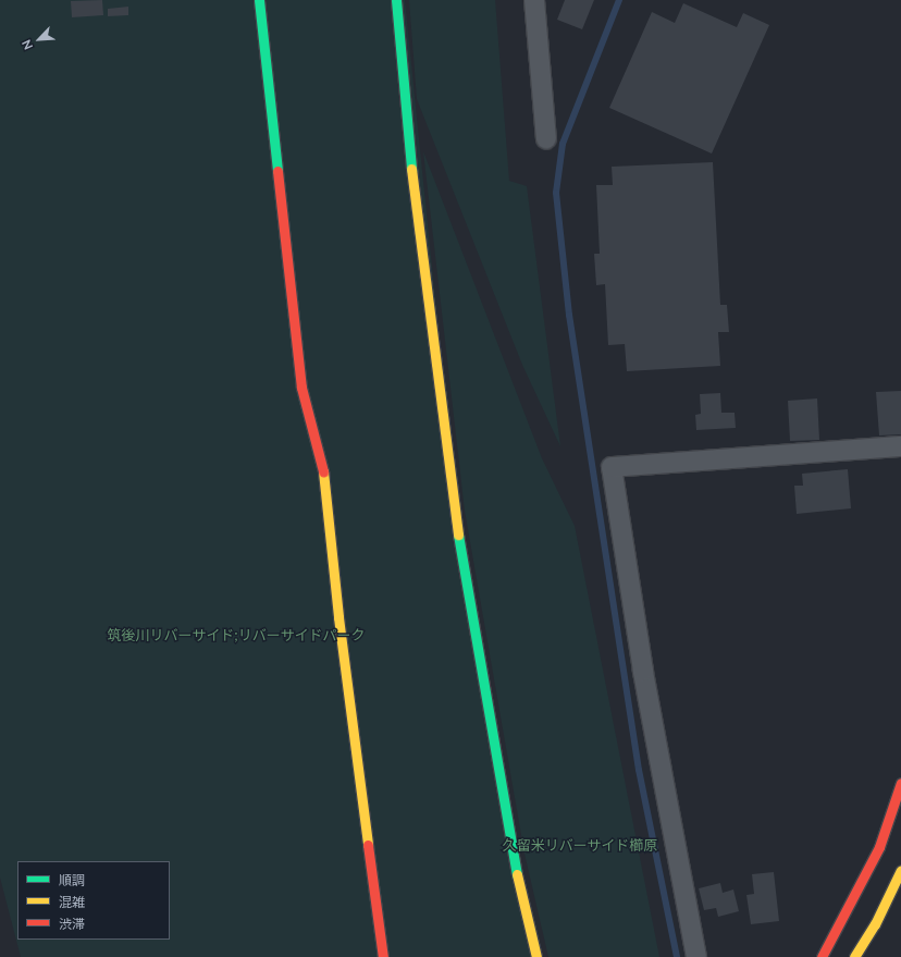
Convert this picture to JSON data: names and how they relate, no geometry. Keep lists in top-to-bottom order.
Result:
{
  "parks": ["筑後川リバーサイド;リバーサイドパーク", "久留米リバーサイド櫛原"],
  "legend": ["順調", "混雑", "渋滞"],
  "north": "bottom left"
}
